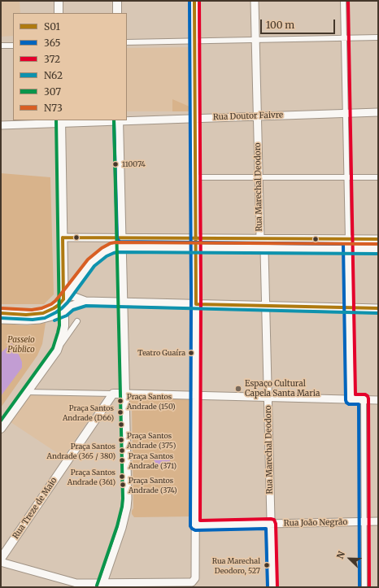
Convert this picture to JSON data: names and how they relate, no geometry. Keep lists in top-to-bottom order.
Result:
{
  "streets": {
    "main road": [
      "Rua Doutor Faivre",
      "Rua Marechal Deodoro",
      "Rua Treze de Maio",
      "Rua João Negrão"
    ]
  },
  "crossings": [
    ["Rua Doutor Faivre", "Rua Marechal Deodoro"],
    ["Rua Marechal Deodoro", "Rua João Negrão"]
  ],
  "parks": ["Passeio Público"],
  "places": [
    "110074",
    "Teatro Guaíra",
    "Espaço Cultural Capela Santa Maria",
    "Praça Santos Andrade (150)",
    "Praça Santos Andrade (D66)",
    "Praça Santos Andrade (375)",
    "Praça Santos Andrade (365 / 380)",
    "Praça Santos Andrade (371)",
    "Praça Santos Andrade (361)",
    "Praça Santos Andrade (374)",
    "Rua Marechal Deodoro, 527"
  ],
  "lines": [
    "transit line S01",
    "transit line 365",
    "transit line 372",
    "transit line 307",
    "transit line N73",
    "transit line N62"
  ],
  "legend": [
    "S01",
    "365",
    "372",
    "N62",
    "307",
    "N73"
  ],
  "scale_bar": "100 m",
  "north": "top left"
}
